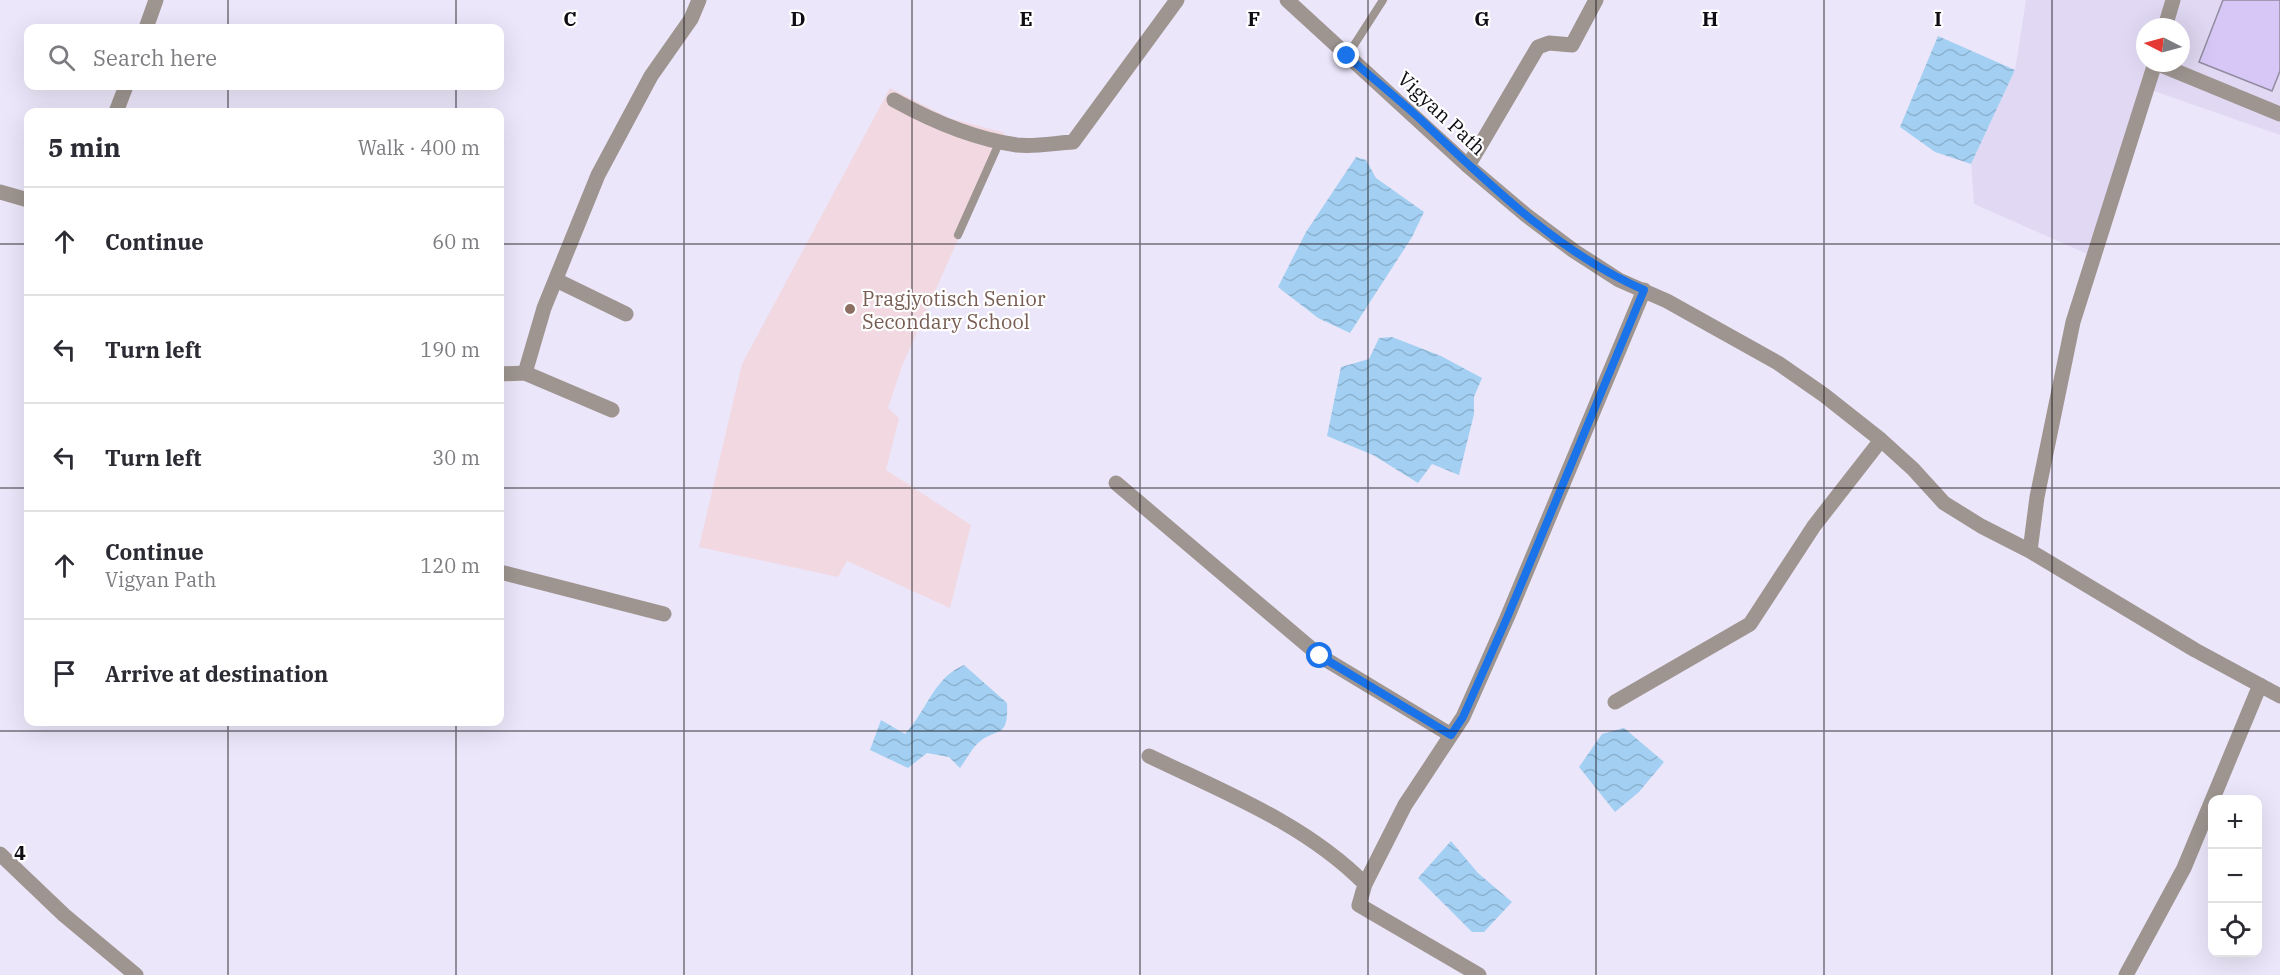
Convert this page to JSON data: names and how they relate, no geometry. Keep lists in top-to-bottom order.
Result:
{
  "streets": {
    "street": ["Vigyan Path"]
  },
  "places": ["Pragjyotisch Senior Secondary School"],
  "north": "left",
  "page": {
    "search": "Search here",
    "heading": ["5 min", "Walk · 400 m"],
    "list": [
      ["Continue", "60 m"],
      ["Turn left", "190 m"],
      ["Turn left", "30 m"],
      ["Continue", "Vigyan Path", "120 m"],
      "Arrive at destination"
    ],
    "map_buttons": ["+", "−"]
  },
  "grid": {
    "columns": [
      "C",
      "D",
      "E",
      "F",
      "G",
      "H",
      "I"
    ],
    "rows": ["4"]
  }
}
